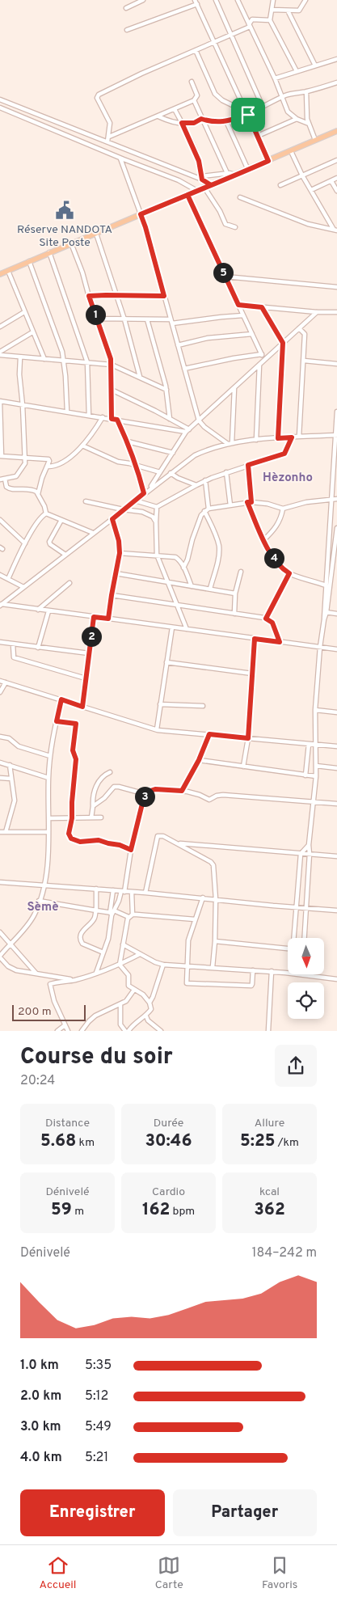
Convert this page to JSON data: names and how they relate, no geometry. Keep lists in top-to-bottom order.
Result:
{
  "districts": ["Hèzonho", "Sèmè"],
  "places": {
    "public building": ["Réserve NANDOTA Site Poste"]
  },
  "scale_bar": "200 m",
  "north": "bottom",
  "page": {
    "pins": [
      "5",
      "1",
      "4",
      "2",
      "3"
    ],
    "scale": "200 m",
    "heading": ["Course du soir", "20:24"],
    "stats": [
      ["Distance", "5.68 km"],
      ["Durée", "30:46"],
      ["Allure", "5:25 /km"],
      ["Dénivelé", "59 m"],
      ["Cardio", "162 bpm"],
      ["kcal", "362"]
    ],
    "chart": ["Dénivelé", "184–242 m"],
    "list": [
      {
        "name": "1.0 km",
        "note": "5:35"
      },
      {
        "name": "2.0 km",
        "note": "5:12"
      },
      {
        "name": "3.0 km",
        "note": "5:49"
      },
      {
        "name": "4.0 km",
        "note": "5:21"
      }
    ],
    "buttons": ["Enregistrer", "Partager"],
    "tabs": ["Accueil", "Carte", "Favoris"]
  }
}
